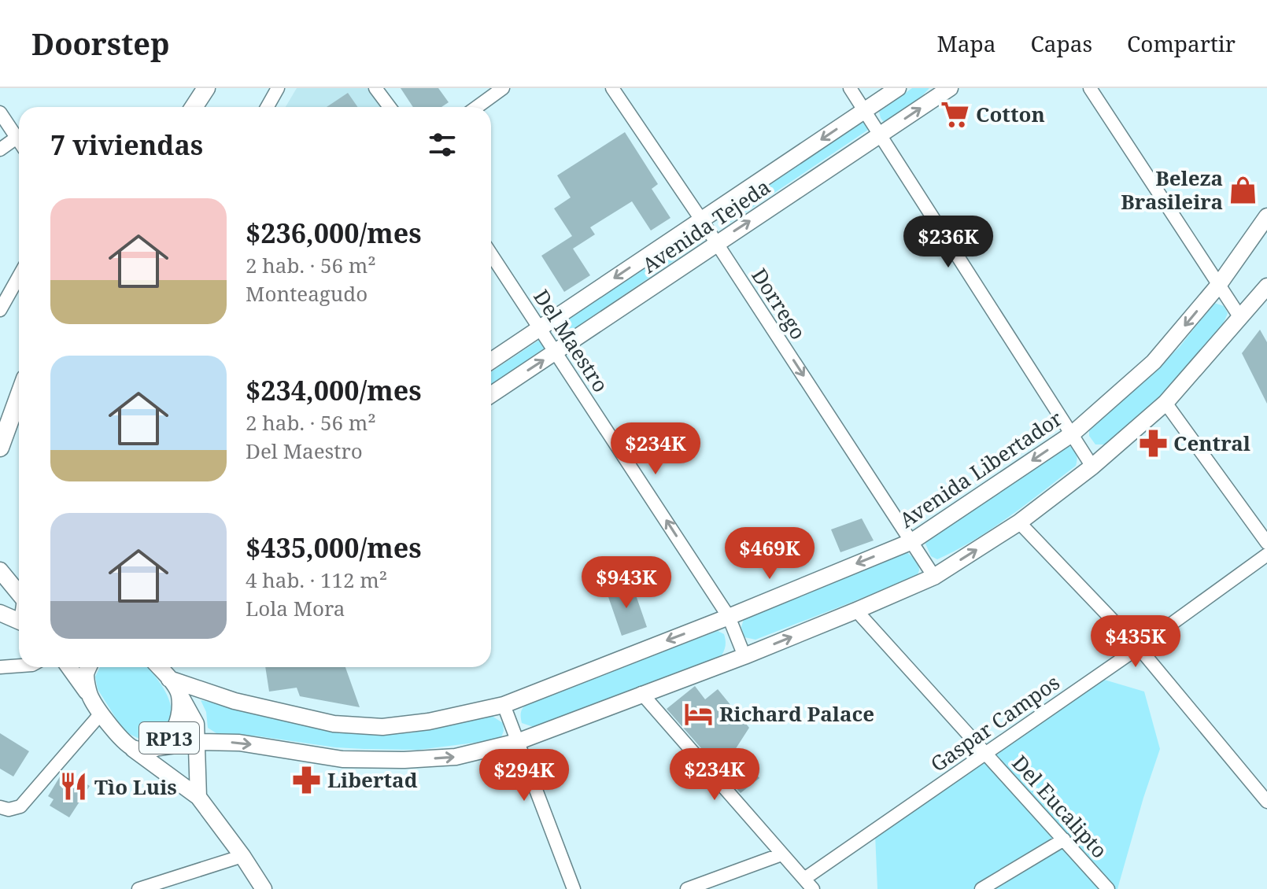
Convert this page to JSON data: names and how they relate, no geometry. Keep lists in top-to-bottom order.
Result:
{
  "streets": {
    "main road": ["Avenida Tejeda", "Avenida Libertador", "RP13"],
    "street": [
      "Dorrego",
      "Del Maestro",
      "Gaspar Campos",
      "Del Eucalipto"
    ]
  },
  "crossings": [
    ["Avenida Tejeda", "Dorrego"],
    ["Avenida Tejeda", "Del Maestro"],
    ["Dorrego", "Avenida Libertador"],
    ["Del Maestro", "Avenida Libertador"],
    ["Avenida Libertador", "RP13"],
    ["Gaspar Campos", "Del Eucalipto"]
  ],
  "one_way": ["Dorrego", "Del Maestro"],
  "places": {
    "supermarket": ["Cotton"],
    "shop": ["Beleza Brasileira"],
    "pharmacy": ["Central", "Libertad"],
    "hotel": ["Richard Palace"],
    "restaurant": ["Tìo Luis"]
  },
  "page": {
    "header": "Doorstep",
    "nav": ["Mapa", "Capas", "Compartir"],
    "heading": "7 viviendas",
    "list": [
      {
        "name": "$236,000/mes",
        "note": "2 hab. · 56 m² · Monteagudo"
      },
      {
        "name": "$234,000/mes",
        "note": "2 hab. · 56 m² · Del Maestro"
      },
      {
        "name": "$435,000/mes",
        "note": "4 hab. · 112 m² · Lola Mora"
      }
    ],
    "price": [
      "$236K",
      "$234K",
      "$469K",
      "$943K",
      "$435K",
      "$234K",
      "$294K"
    ]
  }
}
